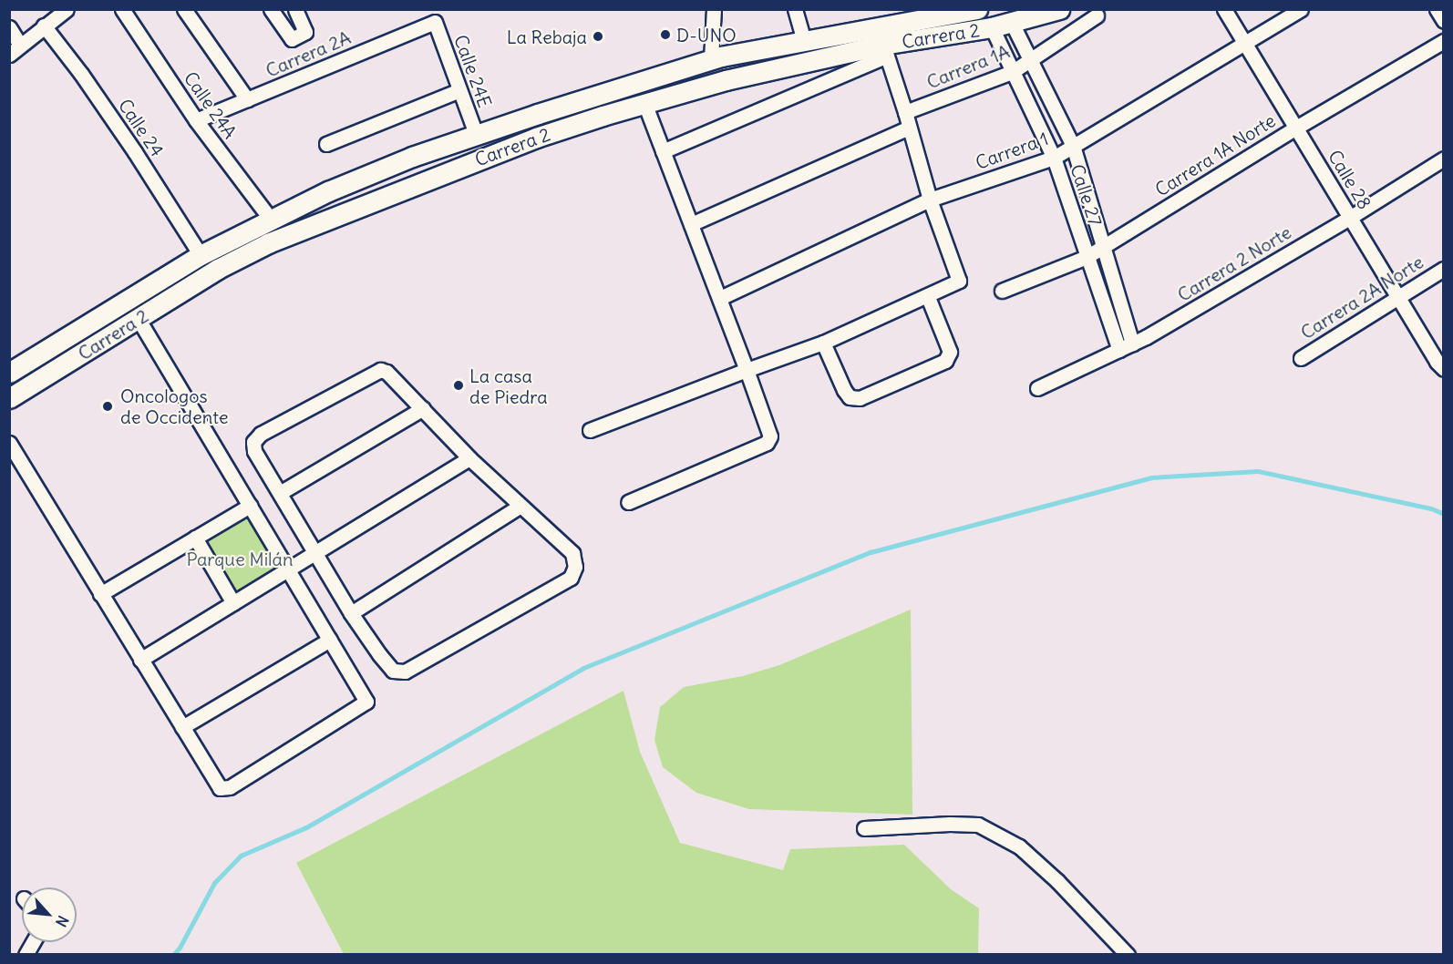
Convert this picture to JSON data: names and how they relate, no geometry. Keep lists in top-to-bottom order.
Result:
{
  "streets": {
    "main road": ["Carrera 2"],
    "street": [
      "Carrera 2A",
      "Carrera 1A",
      "Calle 24E",
      "Calle 24A",
      "Calle 24",
      "Carrera 1",
      "Carrera 1A Norte",
      "Calle 28",
      "Calle 27",
      "Carrera 2 Norte",
      "Carrera 2A Norte"
    ]
  },
  "crossings": [
    ["Carrera 2", "Calle 24E"],
    ["Carrera 2", "Calle 24A"],
    ["Carrera 2", "Calle 24"],
    ["Carrera 2", "Calle 27"],
    ["Carrera 2A", "Calle 24E"],
    ["Carrera 2A", "Calle 24A"],
    ["Carrera 1A", "Calle 27"],
    ["Carrera 1", "Calle 28"],
    ["Carrera 1", "Calle 27"],
    ["Carrera 1A Norte", "Calle 28"],
    ["Carrera 1A Norte", "Calle 27"],
    ["Calle 28", "Carrera 2 Norte"],
    ["Calle 28", "Carrera 2A Norte"],
    ["Calle 27", "Carrera 2 Norte"]
  ],
  "parks": ["Parque Milán"],
  "places": [
    "D-UNO",
    "La Rebaja",
    "La casa de Piedra",
    "Oncologos de Occidente"
  ],
  "north": "bottom right"
}
